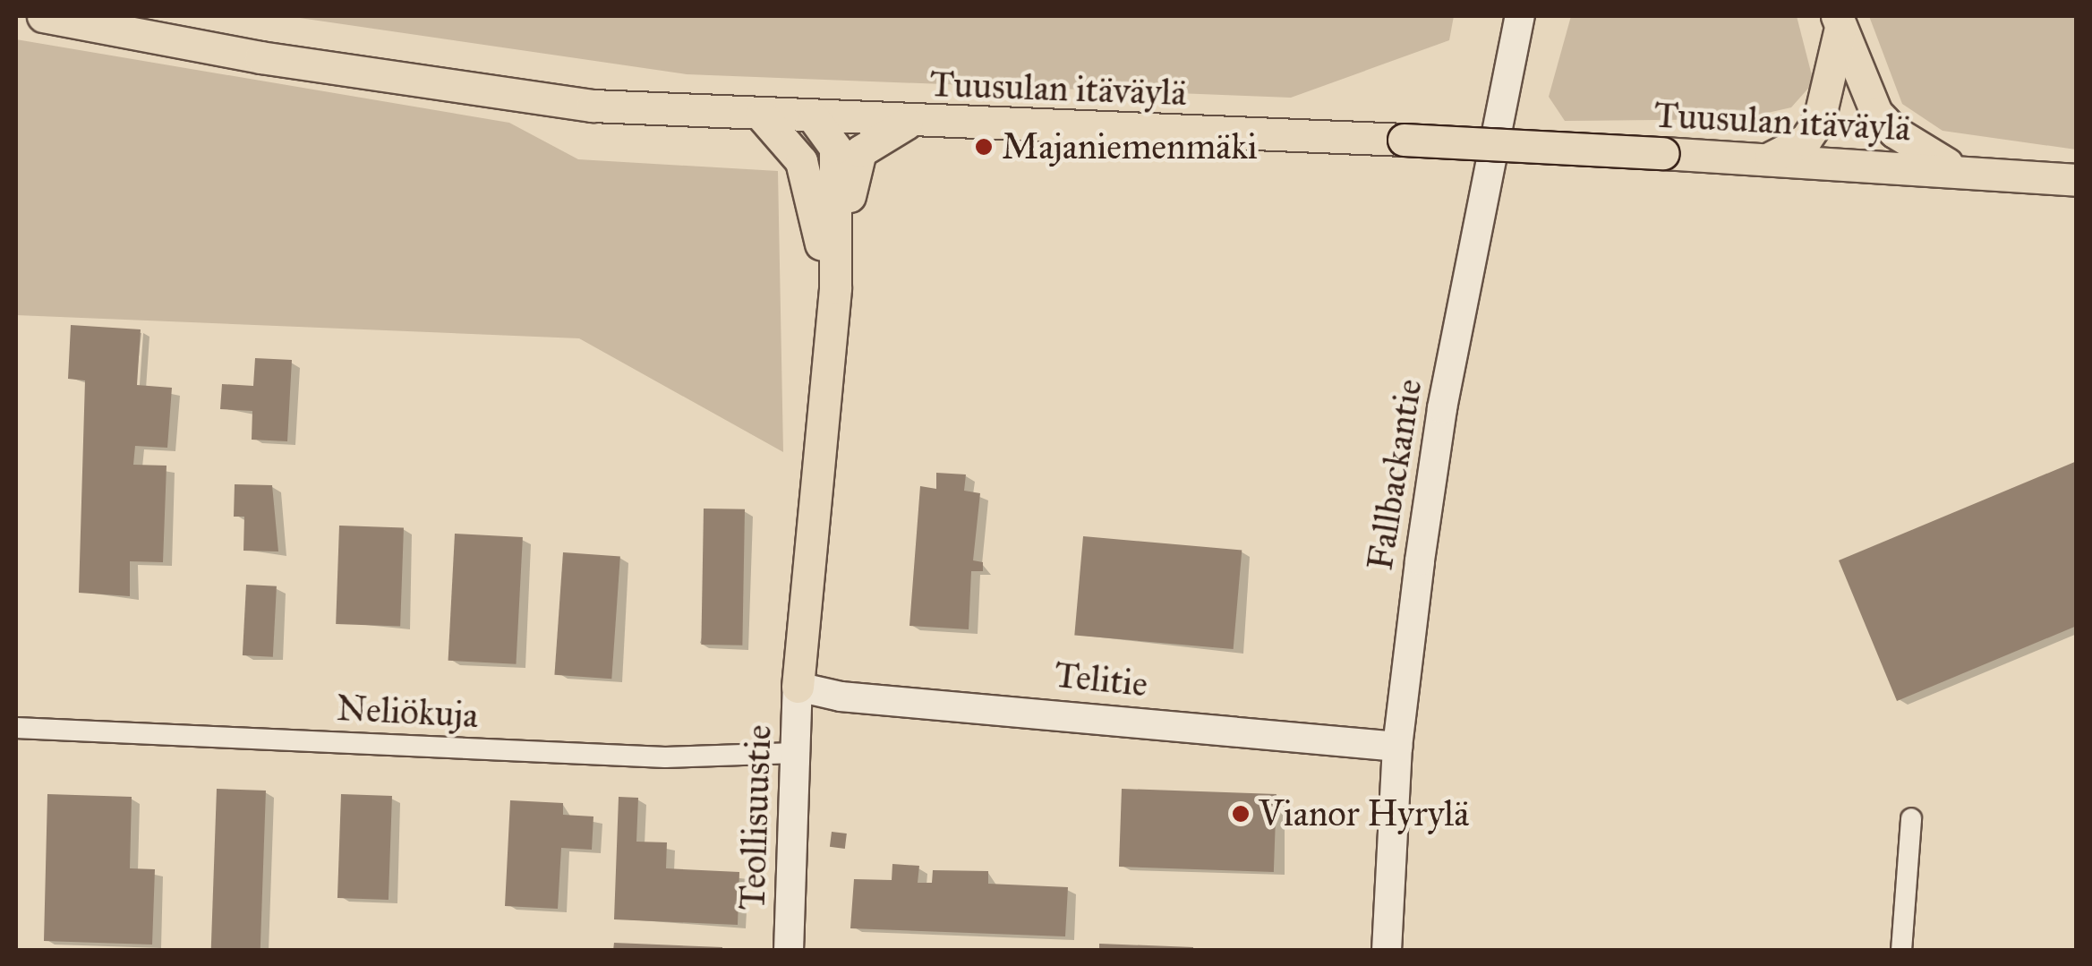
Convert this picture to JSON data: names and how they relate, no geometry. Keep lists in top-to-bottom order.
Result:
{
  "streets": {
    "main road": ["Tuusulan itäväylä"],
    "street": [
      "Fallbackantie",
      "Telitie",
      "Neliökuja",
      "Teollisuustie"
    ]
  },
  "crossings": [
    ["Fallbackantie", "Telitie"],
    ["Telitie", "Teollisuustie"],
    ["Neliökuja", "Teollisuustie"]
  ],
  "places": ["Majaniemenmäki", "Vianor Hyrylä"]
}
